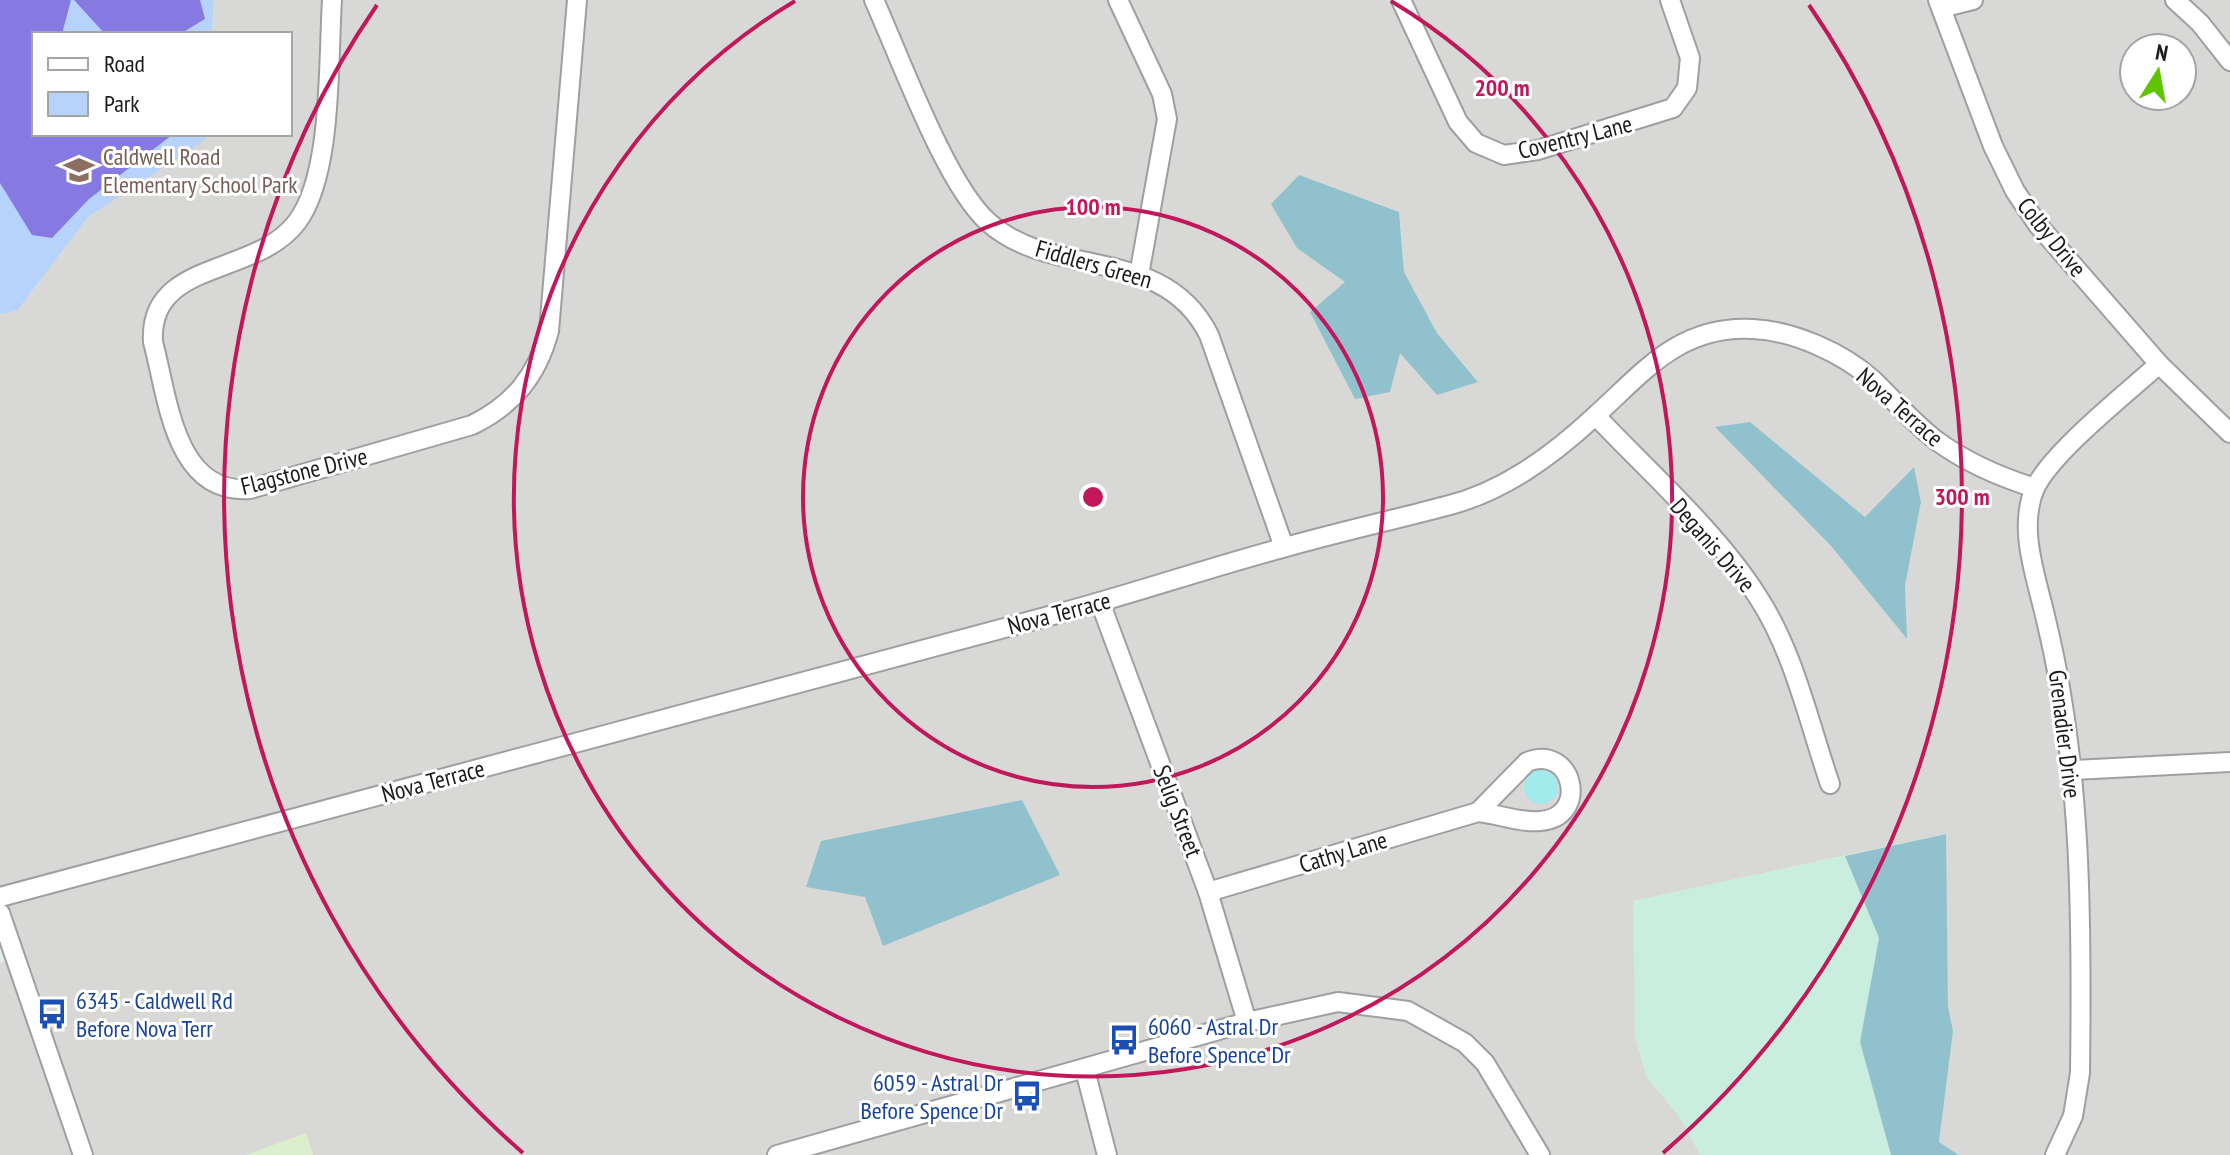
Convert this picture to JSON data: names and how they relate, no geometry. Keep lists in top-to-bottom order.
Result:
{
  "streets": {
    "street": [
      "Coventry Lane",
      "Colby Drive",
      "Fiddlers Green",
      "Nova Terrace",
      "Flagstone Drive",
      "Deganis Drive",
      "Grenadier Drive",
      "Selig Street",
      "Cathy Lane"
    ]
  },
  "crossings": [
    ["Colby Drive", "Grenadier Drive"],
    ["Fiddlers Green", "Nova Terrace"],
    ["Nova Terrace", "Deganis Drive"],
    ["Nova Terrace", "Grenadier Drive"],
    ["Nova Terrace", "Selig Street"],
    ["Selig Street", "Cathy Lane"]
  ],
  "places": {
    "school or university": ["Caldwell Road Elementary School Park"],
    "bus stop": ["6345 - Caldwell Rd Before Nova Terr", "6060 - Astral Dr Before Spence Dr", "6059 - Astral Dr Before Spence Dr"]
  },
  "legend": ["Road", "Park"],
  "north": "top",
  "rings": ["200 m", "100 m", "300 m"]
}
